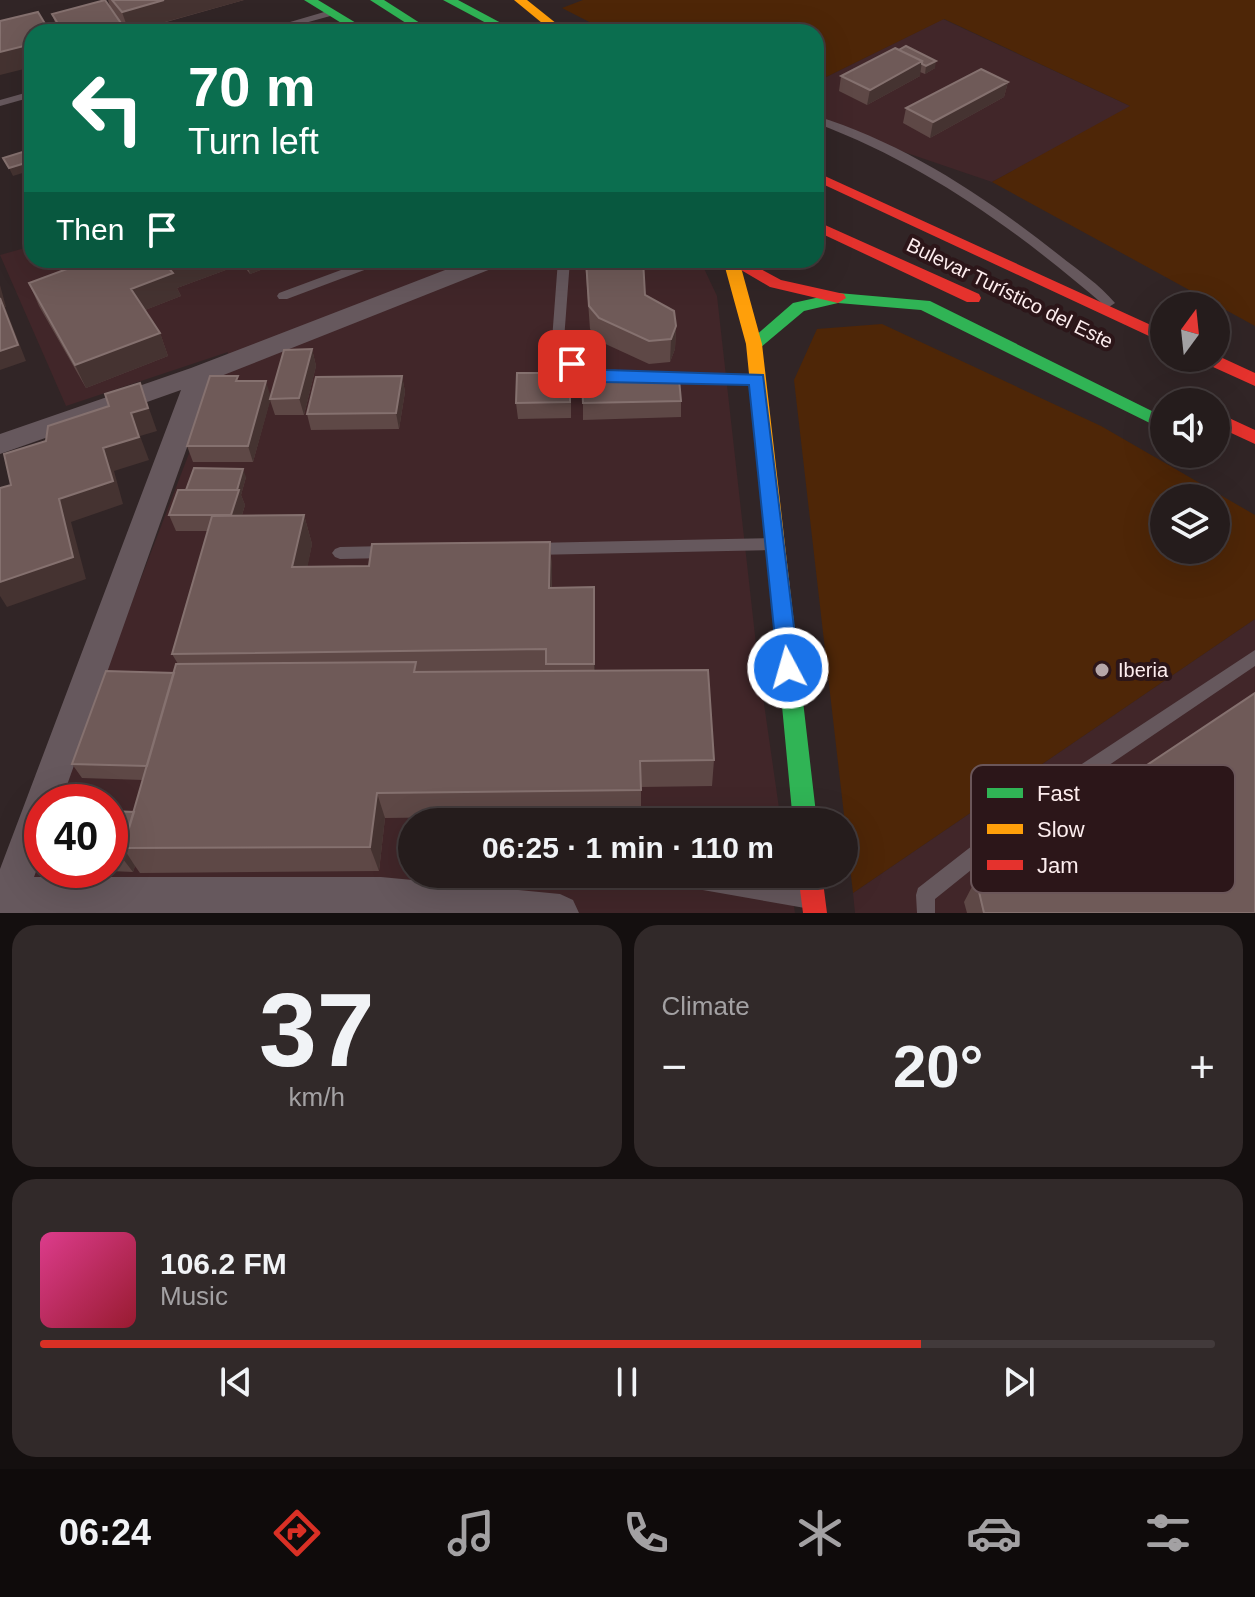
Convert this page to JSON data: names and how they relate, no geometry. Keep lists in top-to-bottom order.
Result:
{
  "streets": {
    "main road": ["Bulevar Turístico del Este"]
  },
  "places": ["Iberia"],
  "legend": ["Fast", "Slow", "Jam"],
  "north": "top",
  "page": {
    "turn": ["70 m", "Turn left"],
    "then": "Then",
    "limit": "40",
    "trip": "06:25 · 1 min · 110 m",
    "tile": [
      ["37", "km/h"],
      "Climate"
    ],
    "heat": ["−", "20°", "+"],
    "song": ["106.2 FM", "Music"],
    "tabs": "06:24"
  }
}
